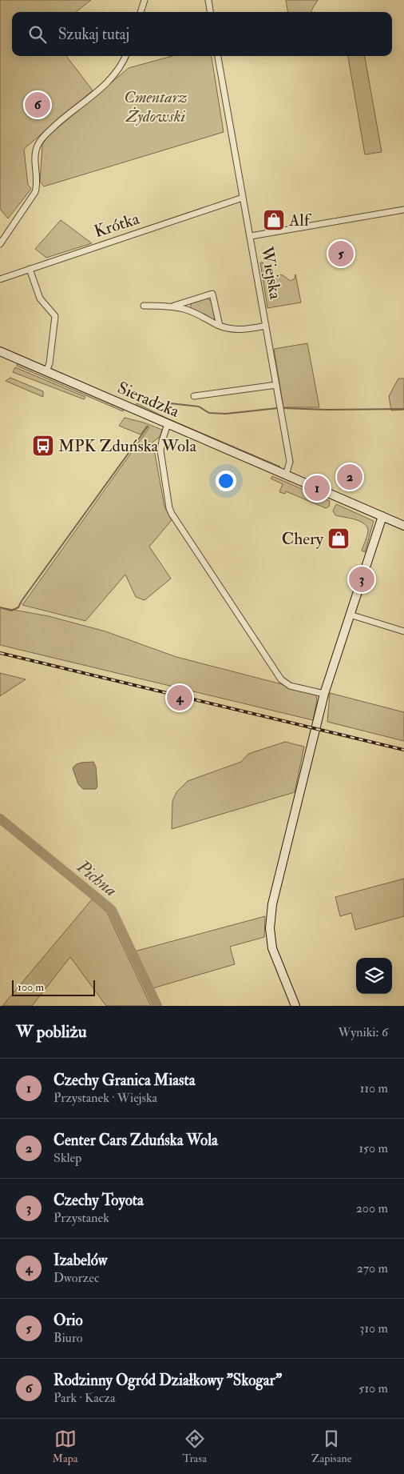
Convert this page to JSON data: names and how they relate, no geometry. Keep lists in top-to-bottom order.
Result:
{
  "streets": {
    "street": ["Krótka", "Wiejska", "Sieradzka"]
  },
  "crossings": [
    ["Krótka", "Wiejska"],
    ["Wiejska", "Sieradzka"]
  ],
  "water": ["Pichna"],
  "parks": ["Cmentarz Żydowski"],
  "places": {
    "shop": ["Alf", "Chery"],
    "bus stop": ["MPK Zduńska Wola"]
  },
  "scale_bar": "100 m",
  "page": {
    "search": "Szukaj tutaj",
    "pins": [
      "6",
      "5",
      "2",
      "1",
      "3",
      "4"
    ],
    "scale": "100 m",
    "heading": ["W pobliżu", "Wyniki: 6"],
    "list": [
      {
        "mark": "1",
        "name": "Czechy Granica Miasta",
        "note": "Przystanek · Wiejska",
        "value": "110 m"
      },
      {
        "mark": "2",
        "name": "Center Cars Zduńska Wola",
        "note": "Sklep",
        "value": "150 m"
      },
      {
        "mark": "3",
        "name": "Czechy Toyota",
        "note": "Przystanek",
        "value": "200 m"
      },
      {
        "mark": "4",
        "name": "Izabelów",
        "note": "Dworzec",
        "value": "270 m"
      },
      {
        "mark": "5",
        "name": "Orio",
        "note": "Biuro",
        "value": "310 m"
      },
      {
        "mark": "6",
        "name": "Rodzinny Ogród Działkowy \"Skogar\"",
        "note": "Park · Kacza",
        "value": "510 m"
      }
    ],
    "nav": ["Mapa", "Trasa", "Zapisane"]
  }
}
